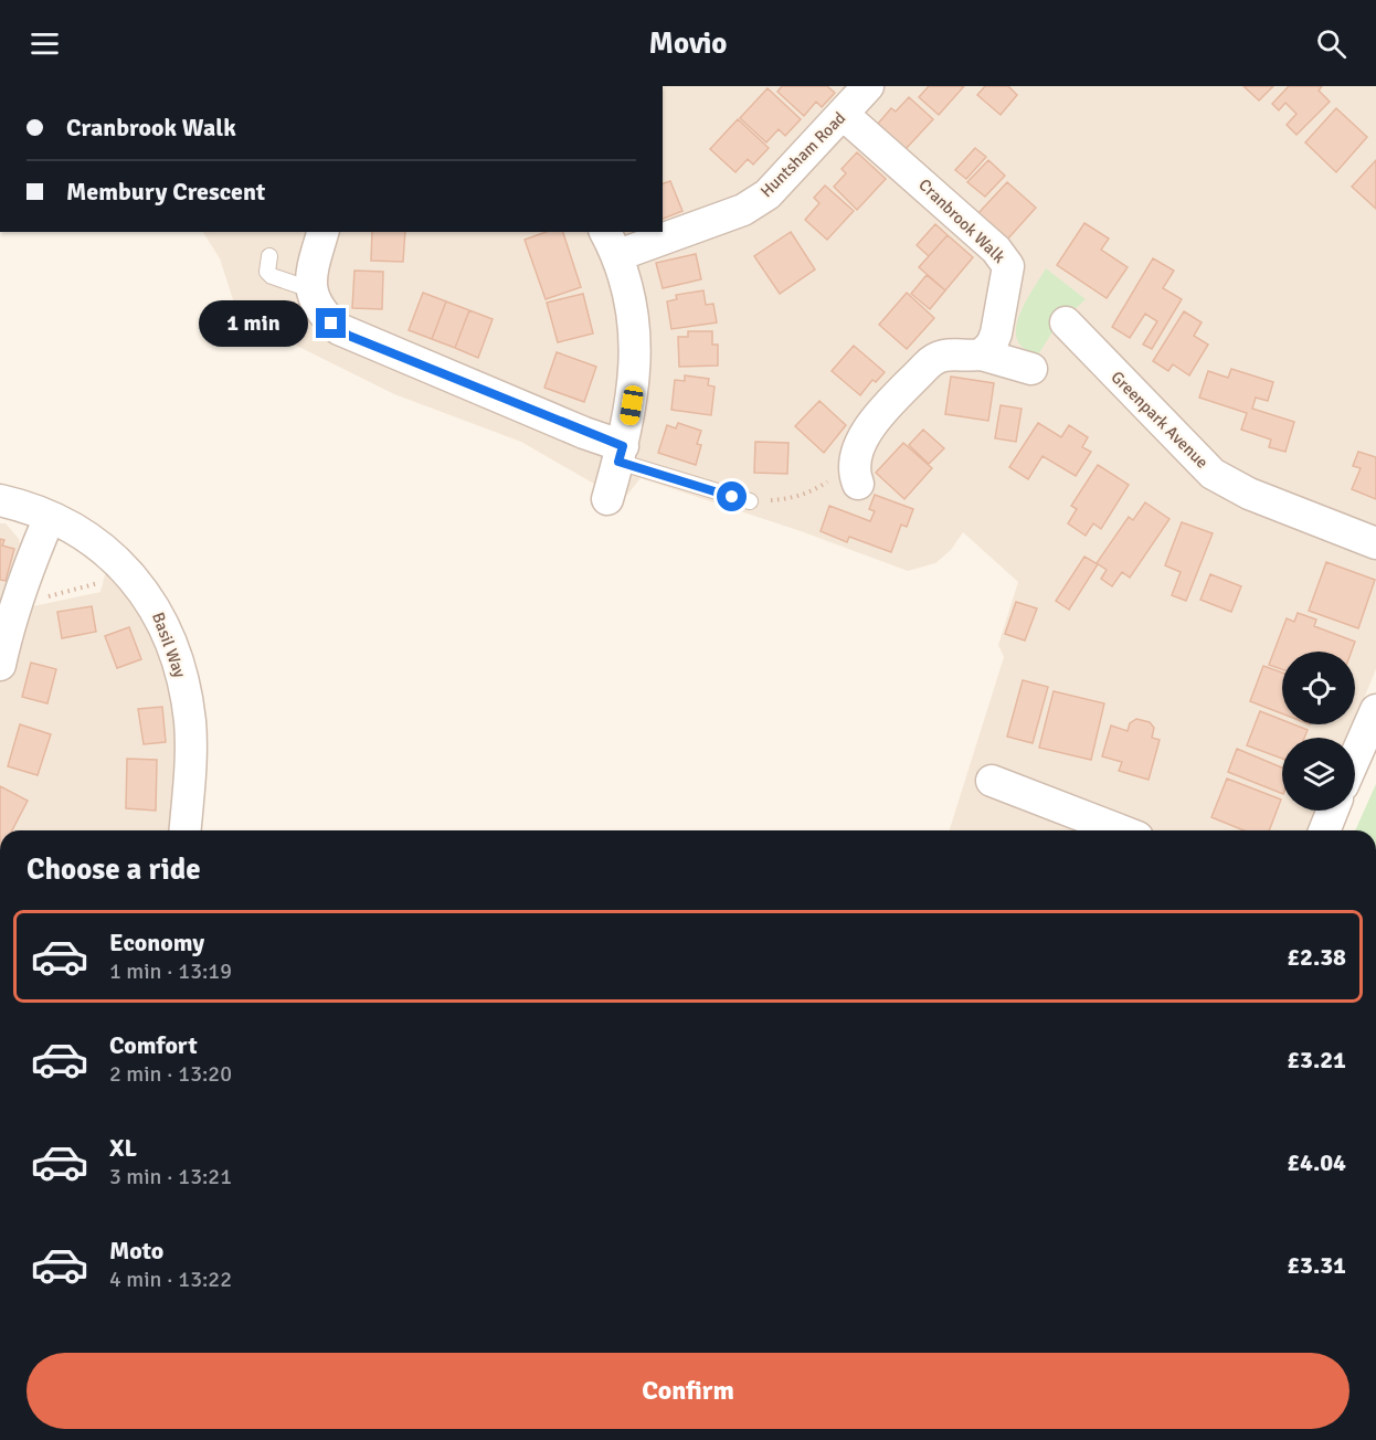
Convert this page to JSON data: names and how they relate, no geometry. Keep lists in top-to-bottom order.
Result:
{
  "streets": {
    "street": [
      "Huntsham Road",
      "Cranbrook Walk",
      "Greenpark Avenue",
      "Basil Way"
    ]
  },
  "crossings": [
    ["Huntsham Road", "Cranbrook Walk"]
  ],
  "page": {
    "header": "Movio",
    "banner": ["Cranbrook Walk", "Membury Crescent"],
    "bubble": "1 min",
    "heading": "Choose a ride",
    "list": [
      {
        "name": "Economy",
        "note": "1 min · 13:19",
        "value": "£2.38"
      },
      {
        "name": "Comfort",
        "note": "2 min · 13:20",
        "value": "£3.21"
      },
      {
        "name": "XL",
        "note": "3 min · 13:21",
        "value": "£4.04"
      },
      {
        "name": "Moto",
        "note": "4 min · 13:22",
        "value": "£3.31"
      }
    ],
    "buttons": "Confirm"
  }
}
